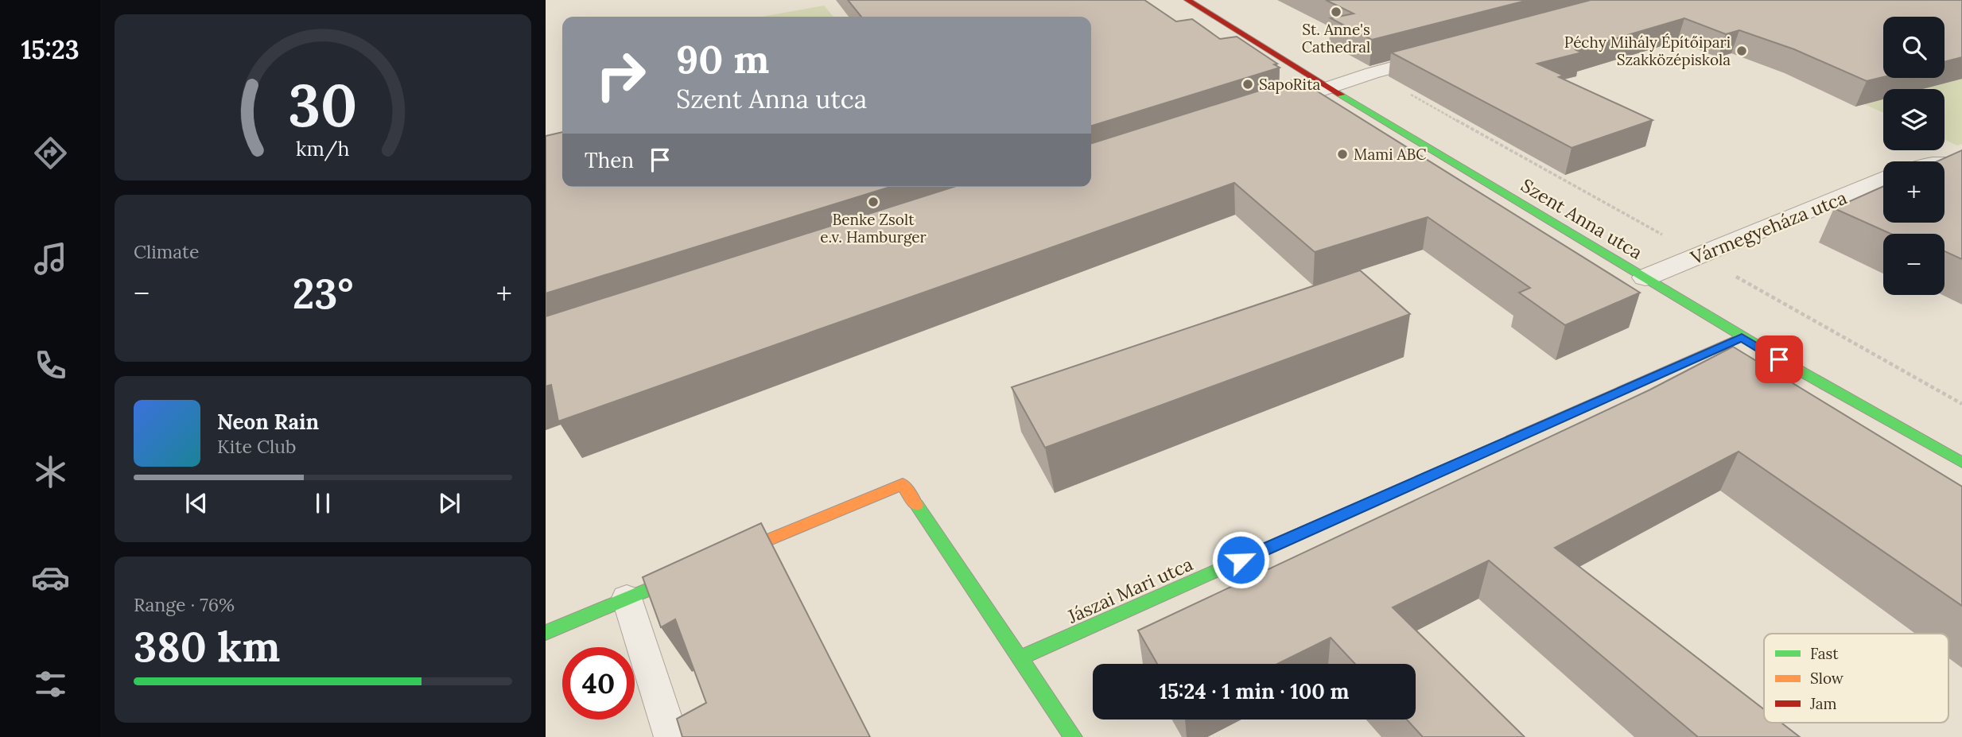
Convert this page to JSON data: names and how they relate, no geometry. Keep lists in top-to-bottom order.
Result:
{
  "streets": {
    "street": ["Szent Anna utca", "Vármegyeháza utca", "Jászai Mari utca"]
  },
  "crossings": [
    ["Szent Anna utca", "Vármegyeháza utca"],
    ["Szent Anna utca", "Jászai Mari utca"]
  ],
  "places": [
    "St. Anne's Cathedral",
    "Péchy Mihály Építőipari Szakközépiskola",
    "SapoRita",
    "Mami ABC",
    "Benke Zsolt e.v. Hamburger"
  ],
  "legend": ["Fast", "Slow", "Jam"],
  "page": {
    "tabs": "15:23",
    "map_buttons": ["+", "−"],
    "turn": ["90 m", "Szent Anna utca"],
    "then": "Then",
    "tile": [
      "Climate",
      ["Range · 76%", "380 km"]
    ],
    "heat": ["−", "23°", "+"],
    "song": ["Neon Rain", "Kite Club"],
    "limit": "40",
    "trip": "15:24 · 1 min · 100 m",
    "gauge": ["30", "km/h"]
  }
}
